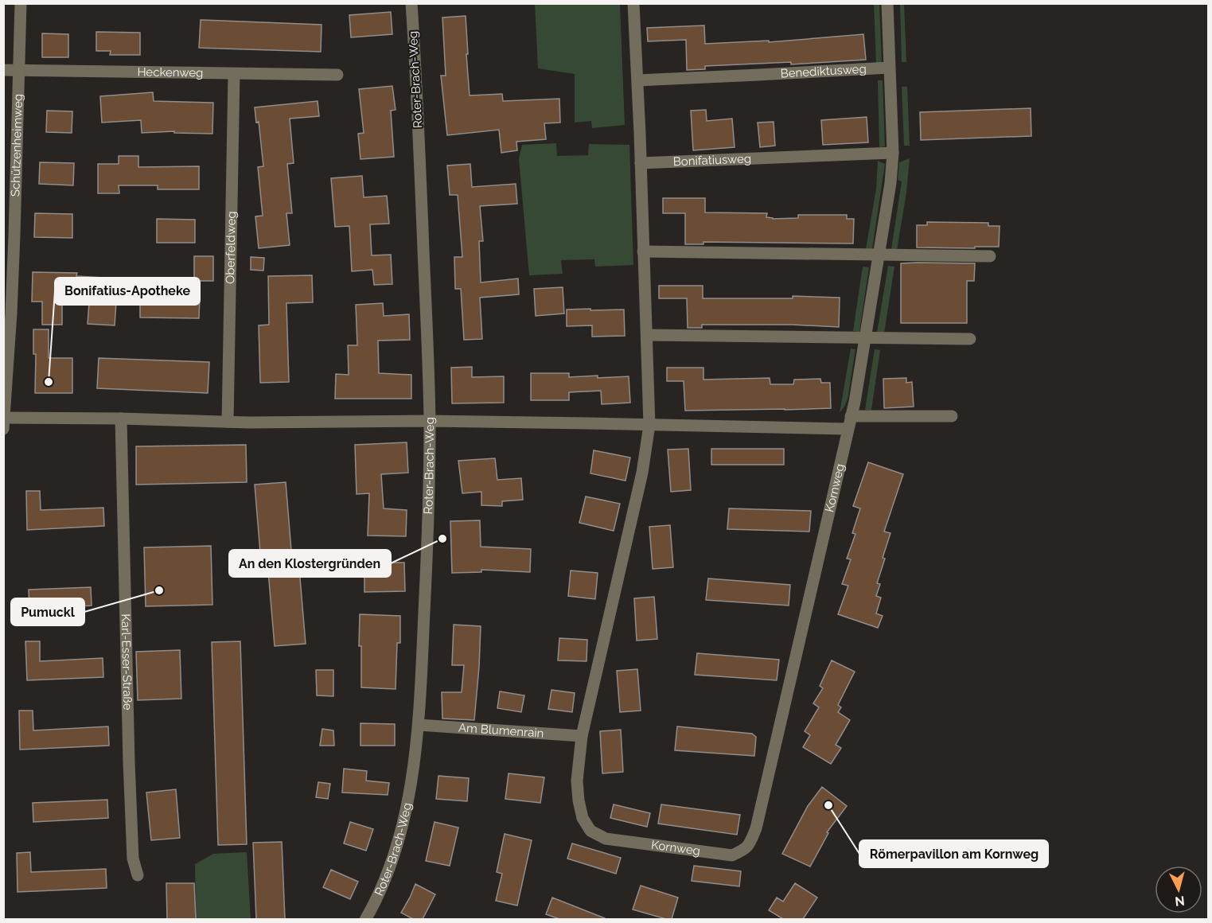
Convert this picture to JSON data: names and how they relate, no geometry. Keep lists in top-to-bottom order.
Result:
{
  "streets": {
    "street": [
      "Benediktusweg",
      "Heckenweg",
      "Roter-Brach-Weg",
      "Schützenheimweg",
      "Bonifatiusweg",
      "Oberfeldweg",
      "Kornweg",
      "Karl-Esser-Straße",
      "Am Blumenrain"
    ]
  },
  "crossings": [
    ["Heckenweg", "Schützenheimweg"],
    ["Heckenweg", "Oberfeldweg"],
    ["Roter-Brach-Weg", "Am Blumenrain"],
    ["Kornweg", "Am Blumenrain"]
  ],
  "places": [
    "Bonifatius-Apotheke",
    "An den Klostergründen",
    "Pumuckl",
    "Römerpavillon am Kornweg"
  ],
  "north": "bottom"
}
